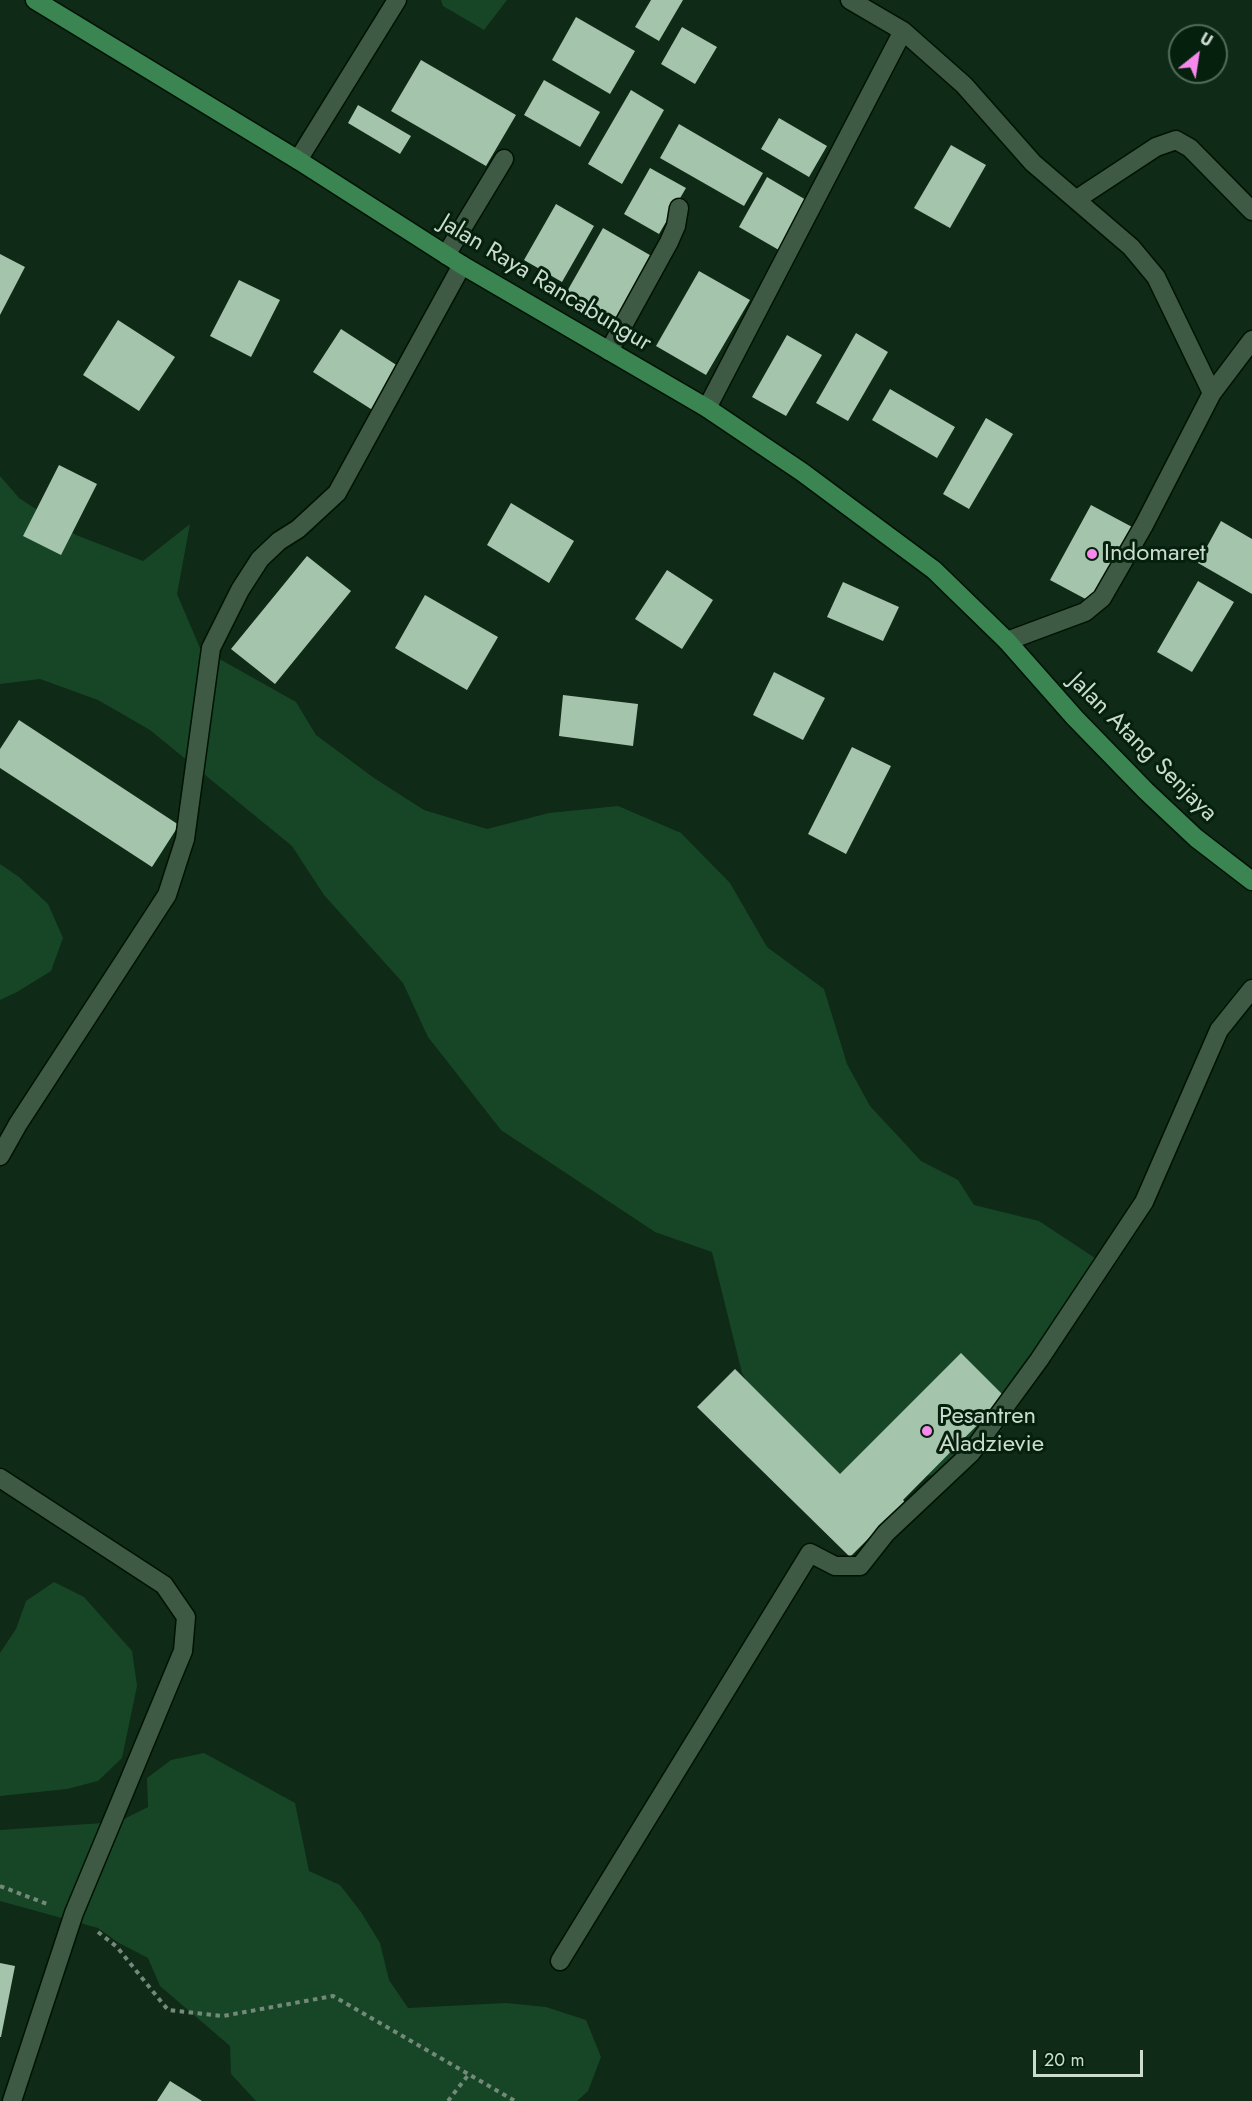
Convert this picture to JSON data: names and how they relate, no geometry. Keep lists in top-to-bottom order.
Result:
{
  "streets": {
    "main road": ["Jalan Raya Rancabungur", "Jalan Atang Senjaya"]
  },
  "crossings": [
    ["Jalan Raya Rancabungur", "Jalan Atang Senjaya"]
  ],
  "places": ["Indomaret", "Pesantren Aladzievie"],
  "scale_bar": "20 m",
  "north": "top right"
}
